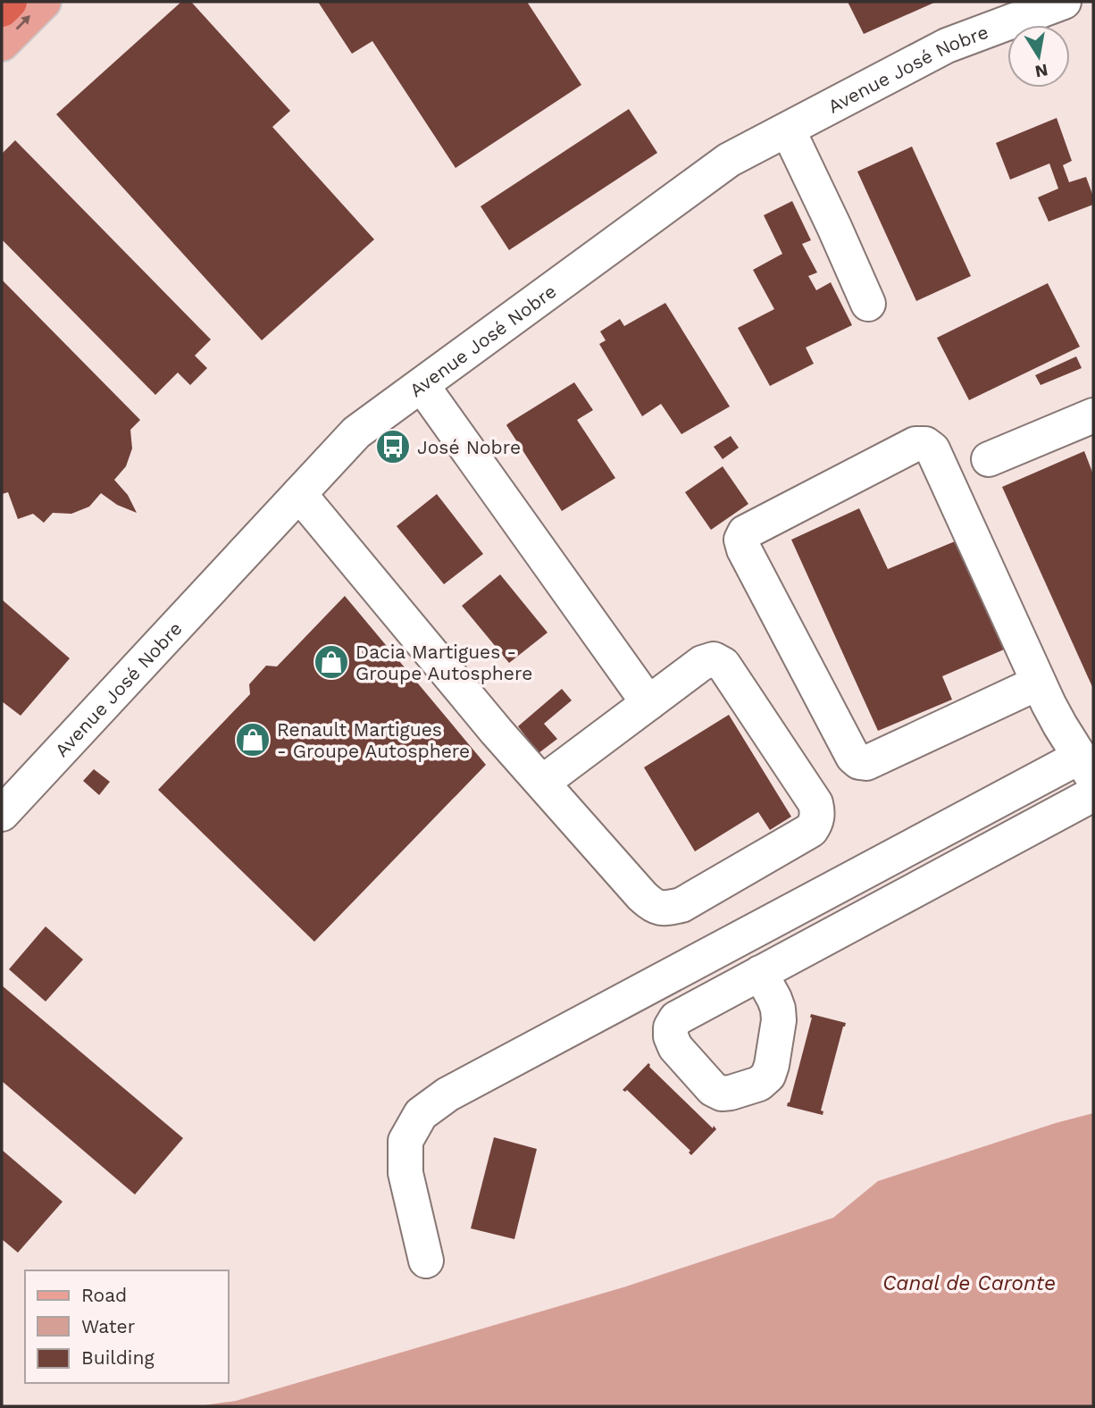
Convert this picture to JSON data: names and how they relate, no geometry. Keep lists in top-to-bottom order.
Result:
{
  "streets": {
    "street": ["Avenue José Nobre"]
  },
  "water": ["Canal de Caronte"],
  "places": {
    "bus stop": ["José Nobre"],
    "shop": ["Dacia Martigues - Groupe Autosphere", "Renault Martigues - Groupe Autosphere"]
  },
  "legend": ["Road", "Water", "Building"],
  "north": "bottom"
}
